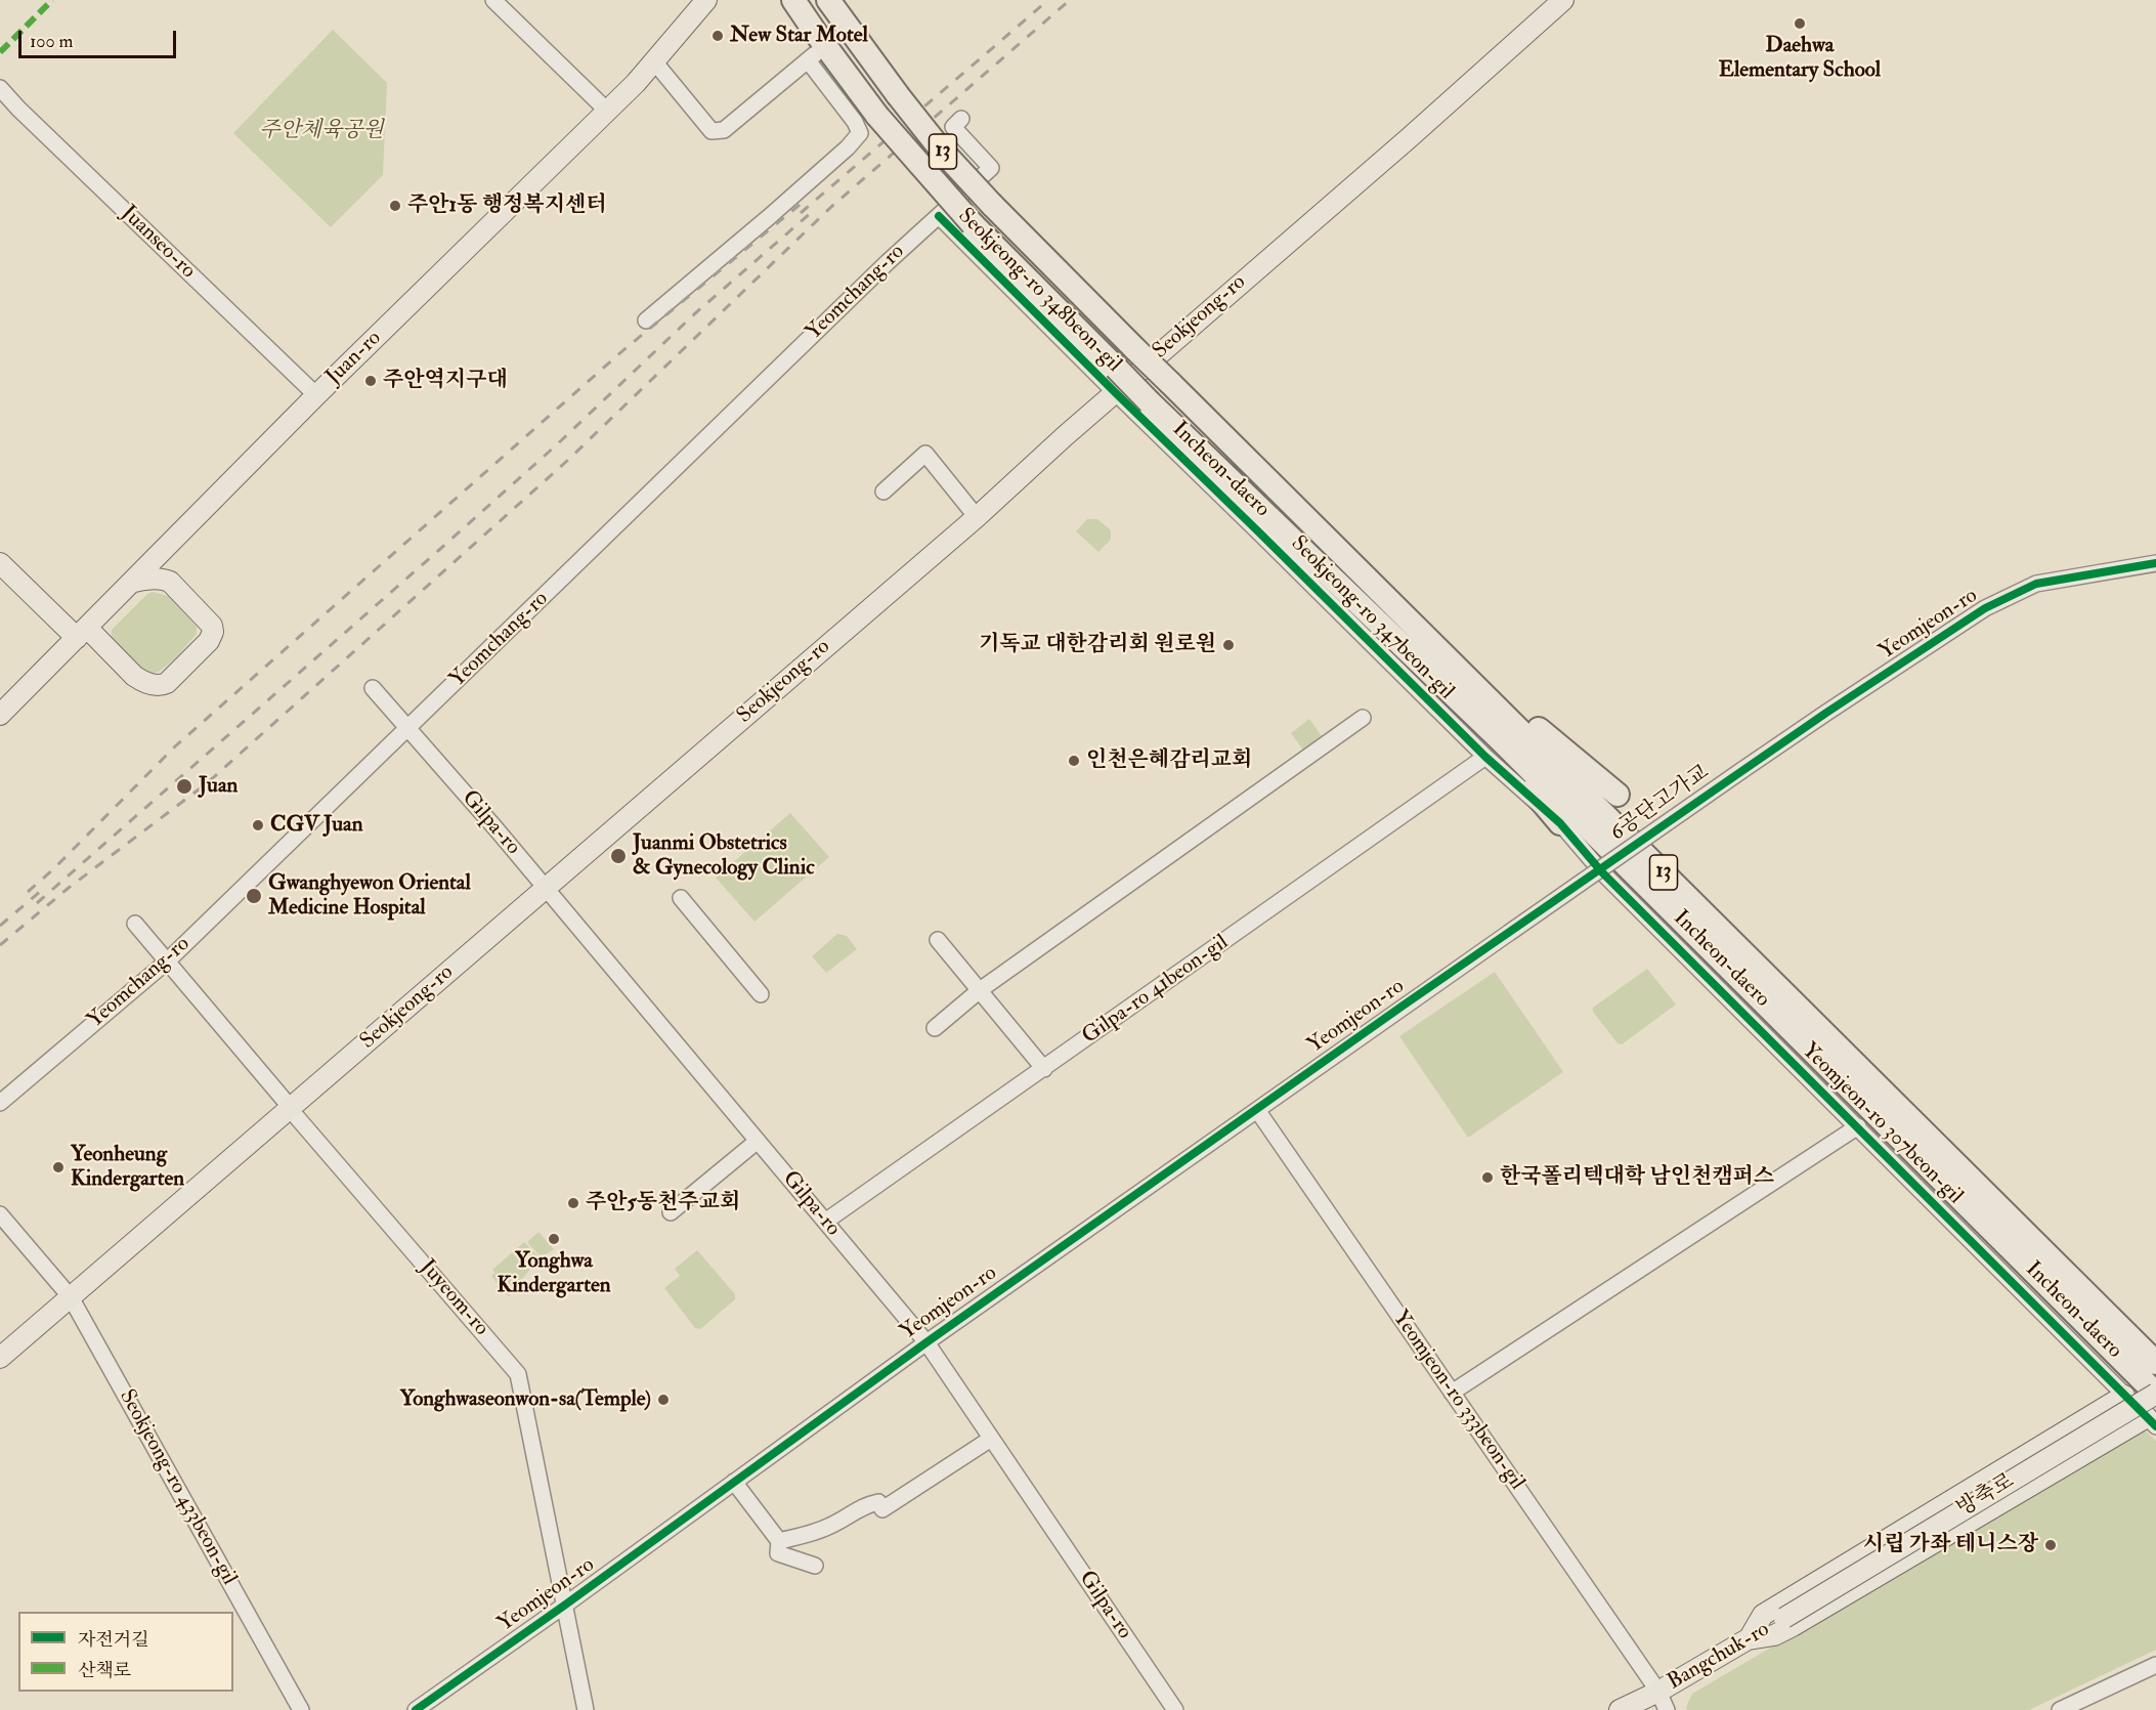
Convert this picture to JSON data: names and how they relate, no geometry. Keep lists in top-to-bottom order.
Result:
{
  "streets": {
    "highway": ["13", "Incheon-daero"],
    "main road": [
      "Seokjeong-ro",
      "Juan-ro",
      "방축로",
      "Bangchuk-ro"
    ],
    "street": [
      "Juanseo-ro",
      "Seokjeong-ro 348beon-gil",
      "Yeomchang-ro",
      "Seokjeong-ro 347beon-gil",
      "Yeomjeon-ro",
      "6공단고가교",
      "Gilpa-ro",
      "Gilpa-ro 41beon-gil",
      "Yeomjeon-ro 307beon-gil",
      "Juyeom-ro",
      "Yeomjeon-ro 333beon-gil",
      "Seokjeong-ro 433beon-gil"
    ]
  },
  "crossings": [
    ["13", "Incheon-daero"],
    ["Juanseo-ro", "Juan-ro"],
    ["Seokjeong-ro 348beon-gil", "Yeomchang-ro"],
    ["Seokjeong-ro 348beon-gil", "Seokjeong-ro"],
    ["Seokjeong-ro 348beon-gil", "Seokjeong-ro 347beon-gil"],
    ["Yeomchang-ro", "Gilpa-ro"],
    ["Yeomchang-ro", "Juyeom-ro"],
    ["Seokjeong-ro", "Seokjeong-ro 347beon-gil"],
    ["Seokjeong-ro", "Gilpa-ro"],
    ["Seokjeong-ro", "Juyeom-ro"],
    ["Seokjeong-ro", "Seokjeong-ro 433beon-gil"],
    ["Incheon-daero", "방축로"],
    ["Seokjeong-ro 347beon-gil", "Gilpa-ro 41beon-gil"],
    ["Seokjeong-ro 347beon-gil", "Yeomjeon-ro 307beon-gil"],
    ["Yeomjeon-ro", "6공단고가교"],
    ["Yeomjeon-ro", "Gilpa-ro"],
    ["Yeomjeon-ro", "Juyeom-ro"],
    ["Yeomjeon-ro", "Yeomjeon-ro 333beon-gil"],
    ["Gilpa-ro", "Gilpa-ro 41beon-gil"],
    ["Yeomjeon-ro 333beon-gil", "Bangchuk-ro"],
    ["방축로", "Bangchuk-ro"]
  ],
  "parks": ["주안체육공원"],
  "places": [
    "Daehwa Elementary School",
    "New Star Motel",
    "주안1동 행정복지센터",
    "주안역지구대",
    "기독교 대한감리회 원로원",
    "인천은혜감리교회",
    "Juan",
    "CGV Juan",
    "Juanmi Obstetrics & Gynecology Clinic",
    "Gwanghyewon Oriental Medicine Hospital",
    "Yeonheung Kindergarten",
    "한국폴리텍대학 남인천캠퍼스",
    "주안5동천주교회",
    "Yonghwa Kindergarten",
    "Yonghwaseonwon-sa(Temple)",
    "시립 가좌 테니스장"
  ],
  "legend": ["자전거길", "산책로"],
  "scale_bar": "100 m"
}
